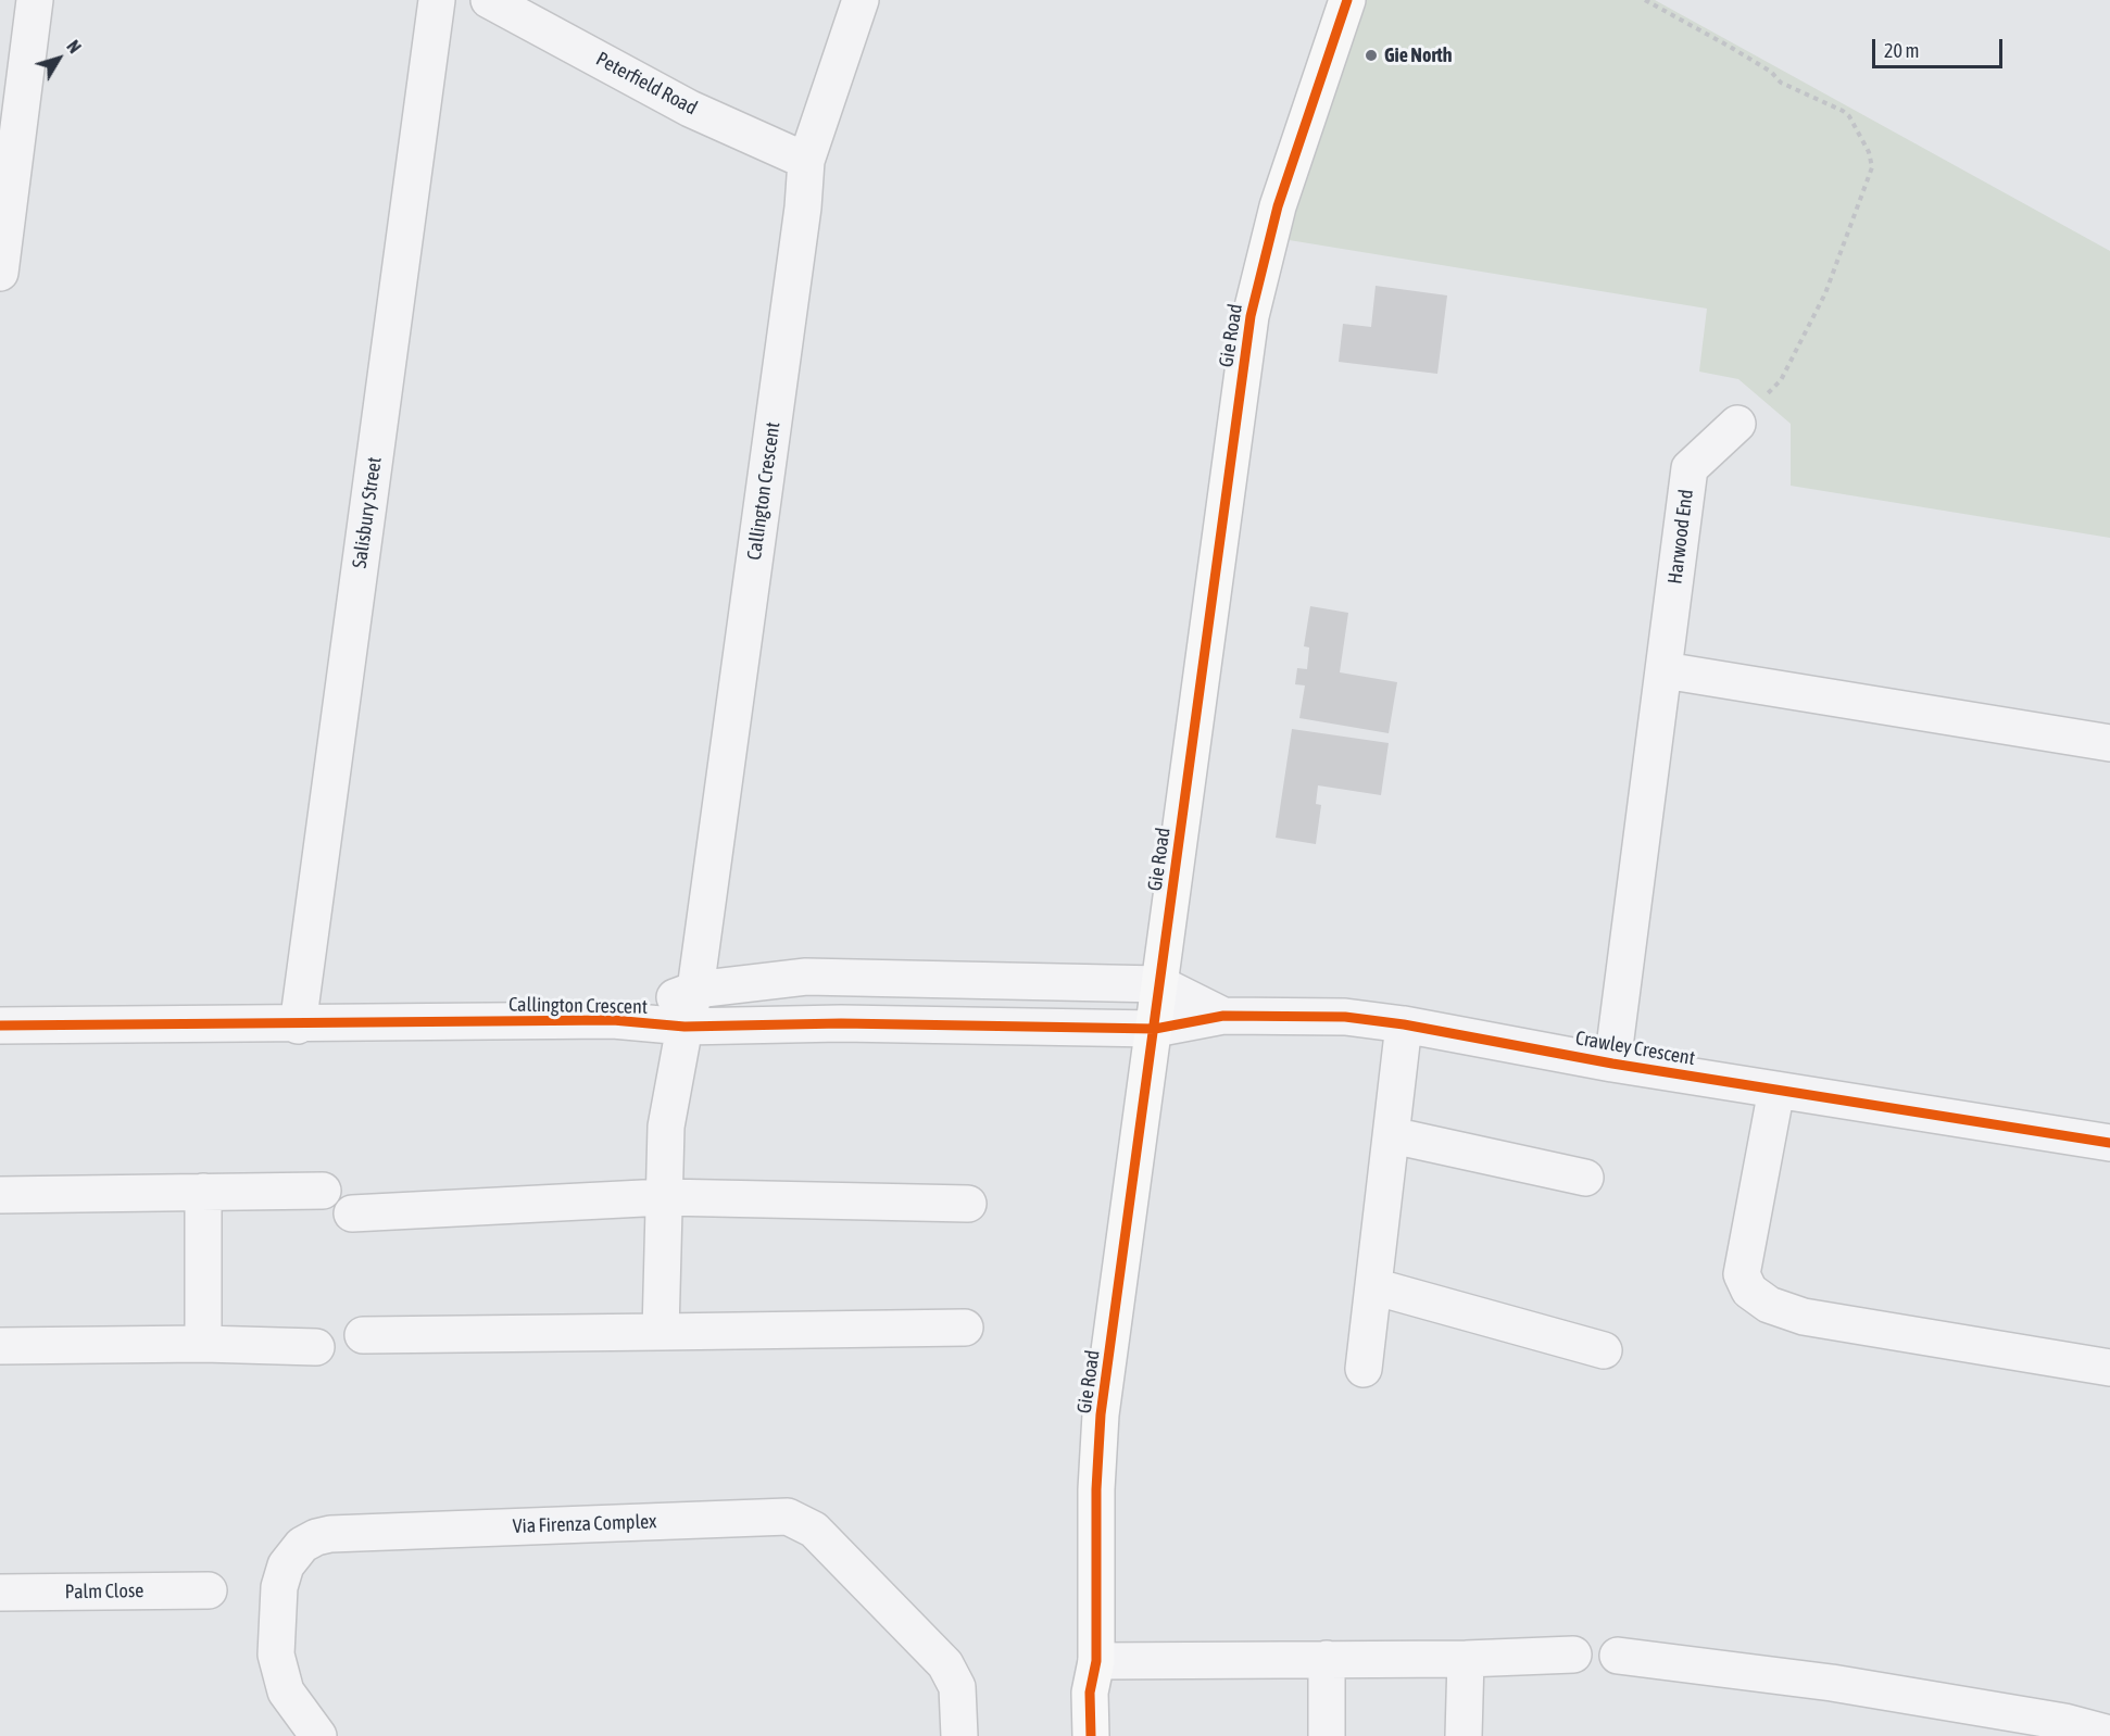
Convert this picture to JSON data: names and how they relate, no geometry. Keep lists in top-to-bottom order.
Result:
{
  "streets": {
    "street": [
      "Peterfield Road",
      "Gie Road",
      "Callington Crescent",
      "Salisbury Street",
      "Harwood End",
      "Crawley Crescent",
      "Via Firenza Complex",
      "Palm Close"
    ]
  },
  "crossings": [
    ["Peterfield Road", "Callington Crescent"],
    ["Gie Road", "Callington Crescent"],
    ["Gie Road", "Crawley Crescent"],
    ["Callington Crescent", "Salisbury Street"],
    ["Callington Crescent", "Crawley Crescent"],
    ["Harwood End", "Crawley Crescent"]
  ],
  "places": ["Gie North"],
  "scale_bar": "20 m",
  "north": "top right"
}
